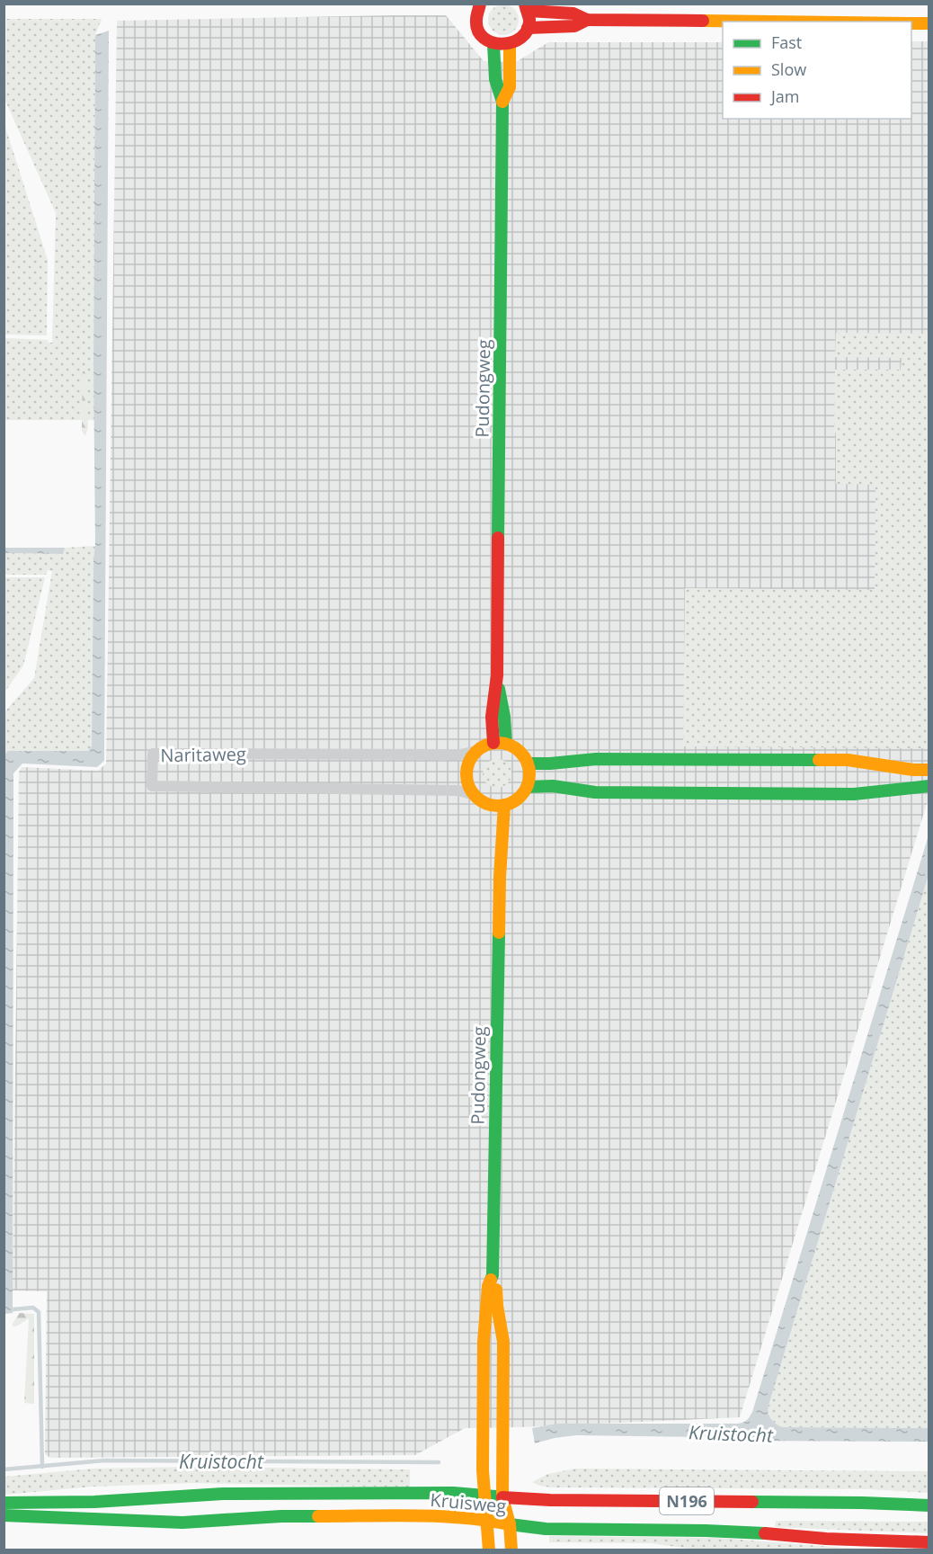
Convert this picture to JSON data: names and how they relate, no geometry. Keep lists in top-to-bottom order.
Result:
{
  "streets": {
    "main road": ["Pudongweg", "N196", "Kruisweg"],
    "street": ["Naritaweg"]
  },
  "crossings": [
    ["Pudongweg", "Naritaweg"],
    ["Pudongweg", "Kruisweg"]
  ],
  "water": ["Kruistocht"],
  "legend": ["Fast", "Slow", "Jam"]
}
